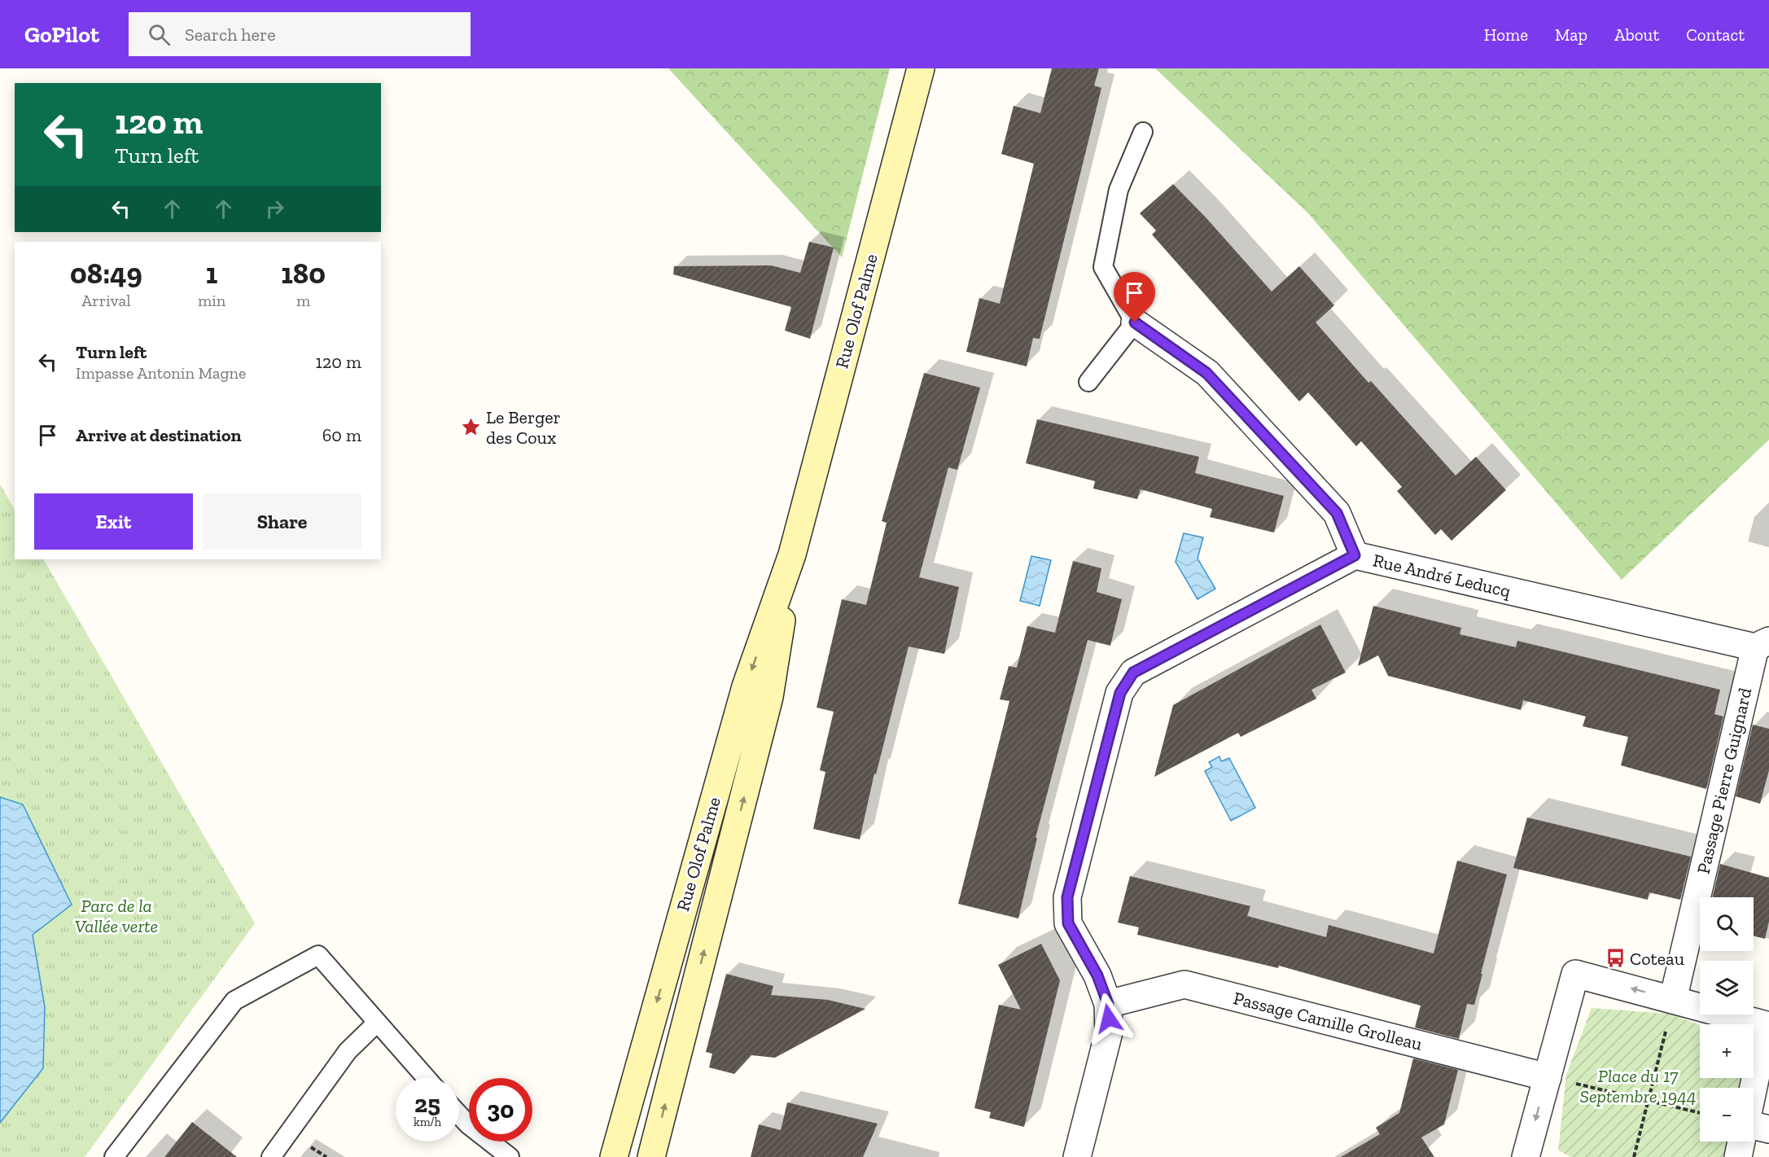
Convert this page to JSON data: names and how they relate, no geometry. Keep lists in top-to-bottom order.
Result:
{
  "streets": {
    "main road": ["Rue Olof Palme"],
    "street": ["Rue André Leducq", "Passage Pierre Guignard", "Passage Camille Grolleau"]
  },
  "crossings": [
    ["Rue André Leducq", "Passage Pierre Guignard"],
    ["Rue André Leducq", "Passage Camille Grolleau"]
  ],
  "parks": ["Parc de la Vallée verte", "Place du 17 Septembre 1944"],
  "places": {
    "place": ["Le Berger des Coux"],
    "bus stop": ["Coteau"]
  },
  "page": {
    "header": "GoPilot",
    "search": "Search here",
    "nav": [
      "Home",
      "Map",
      "About",
      "Contact"
    ],
    "turn": ["120 m", "Turn left"],
    "eta": [
      "08:49",
      "Arrival",
      "1",
      "min",
      "180",
      "m"
    ],
    "list": [
      {
        "name": "Turn left",
        "note": "Impasse Antonin Magne",
        "value": "120 m"
      },
      {
        "name": "Arrive at destination",
        "value": "60 m"
      }
    ],
    "buttons": ["Exit", "Share"],
    "map_buttons": ["+", "−"],
    "speed": "25 km/h",
    "limit": "30"
  }
}
